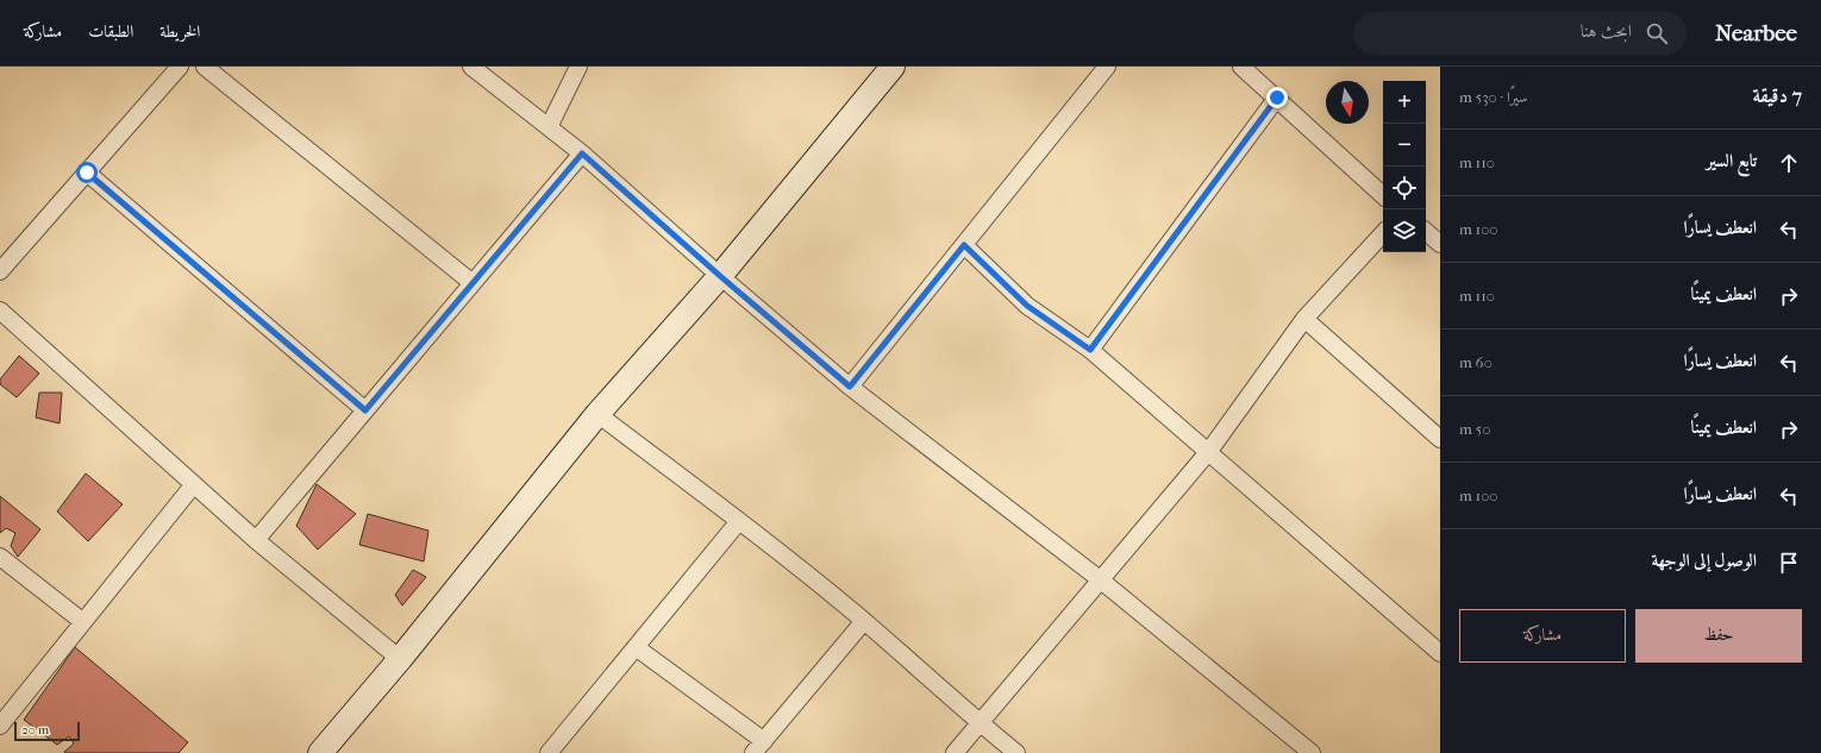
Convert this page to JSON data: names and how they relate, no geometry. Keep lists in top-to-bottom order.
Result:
{
  "scale_bar": "20 m",
  "north": "bottom",
  "page": {
    "header": "Nearbee",
    "search": "ابحث هنا",
    "nav": ["الخريطة", "الطبقات", "مشاركة"],
    "heading": ["7 دقيقة", "سيرًا · 530 m"],
    "map_buttons": ["+", "−"],
    "list": [
      ["تابع السير", "110 m"],
      ["انعطف يسارًا", "100 m"],
      ["انعطف يمينًا", "110 m"],
      ["انعطف يسارًا", "60 m"],
      ["انعطف يمينًا", "50 m"],
      ["انعطف يسارًا", "100 m"],
      "الوصول إلى الوجهة"
    ],
    "buttons": ["حفظ", "مشاركة"],
    "scale": "20 m"
  }
}
